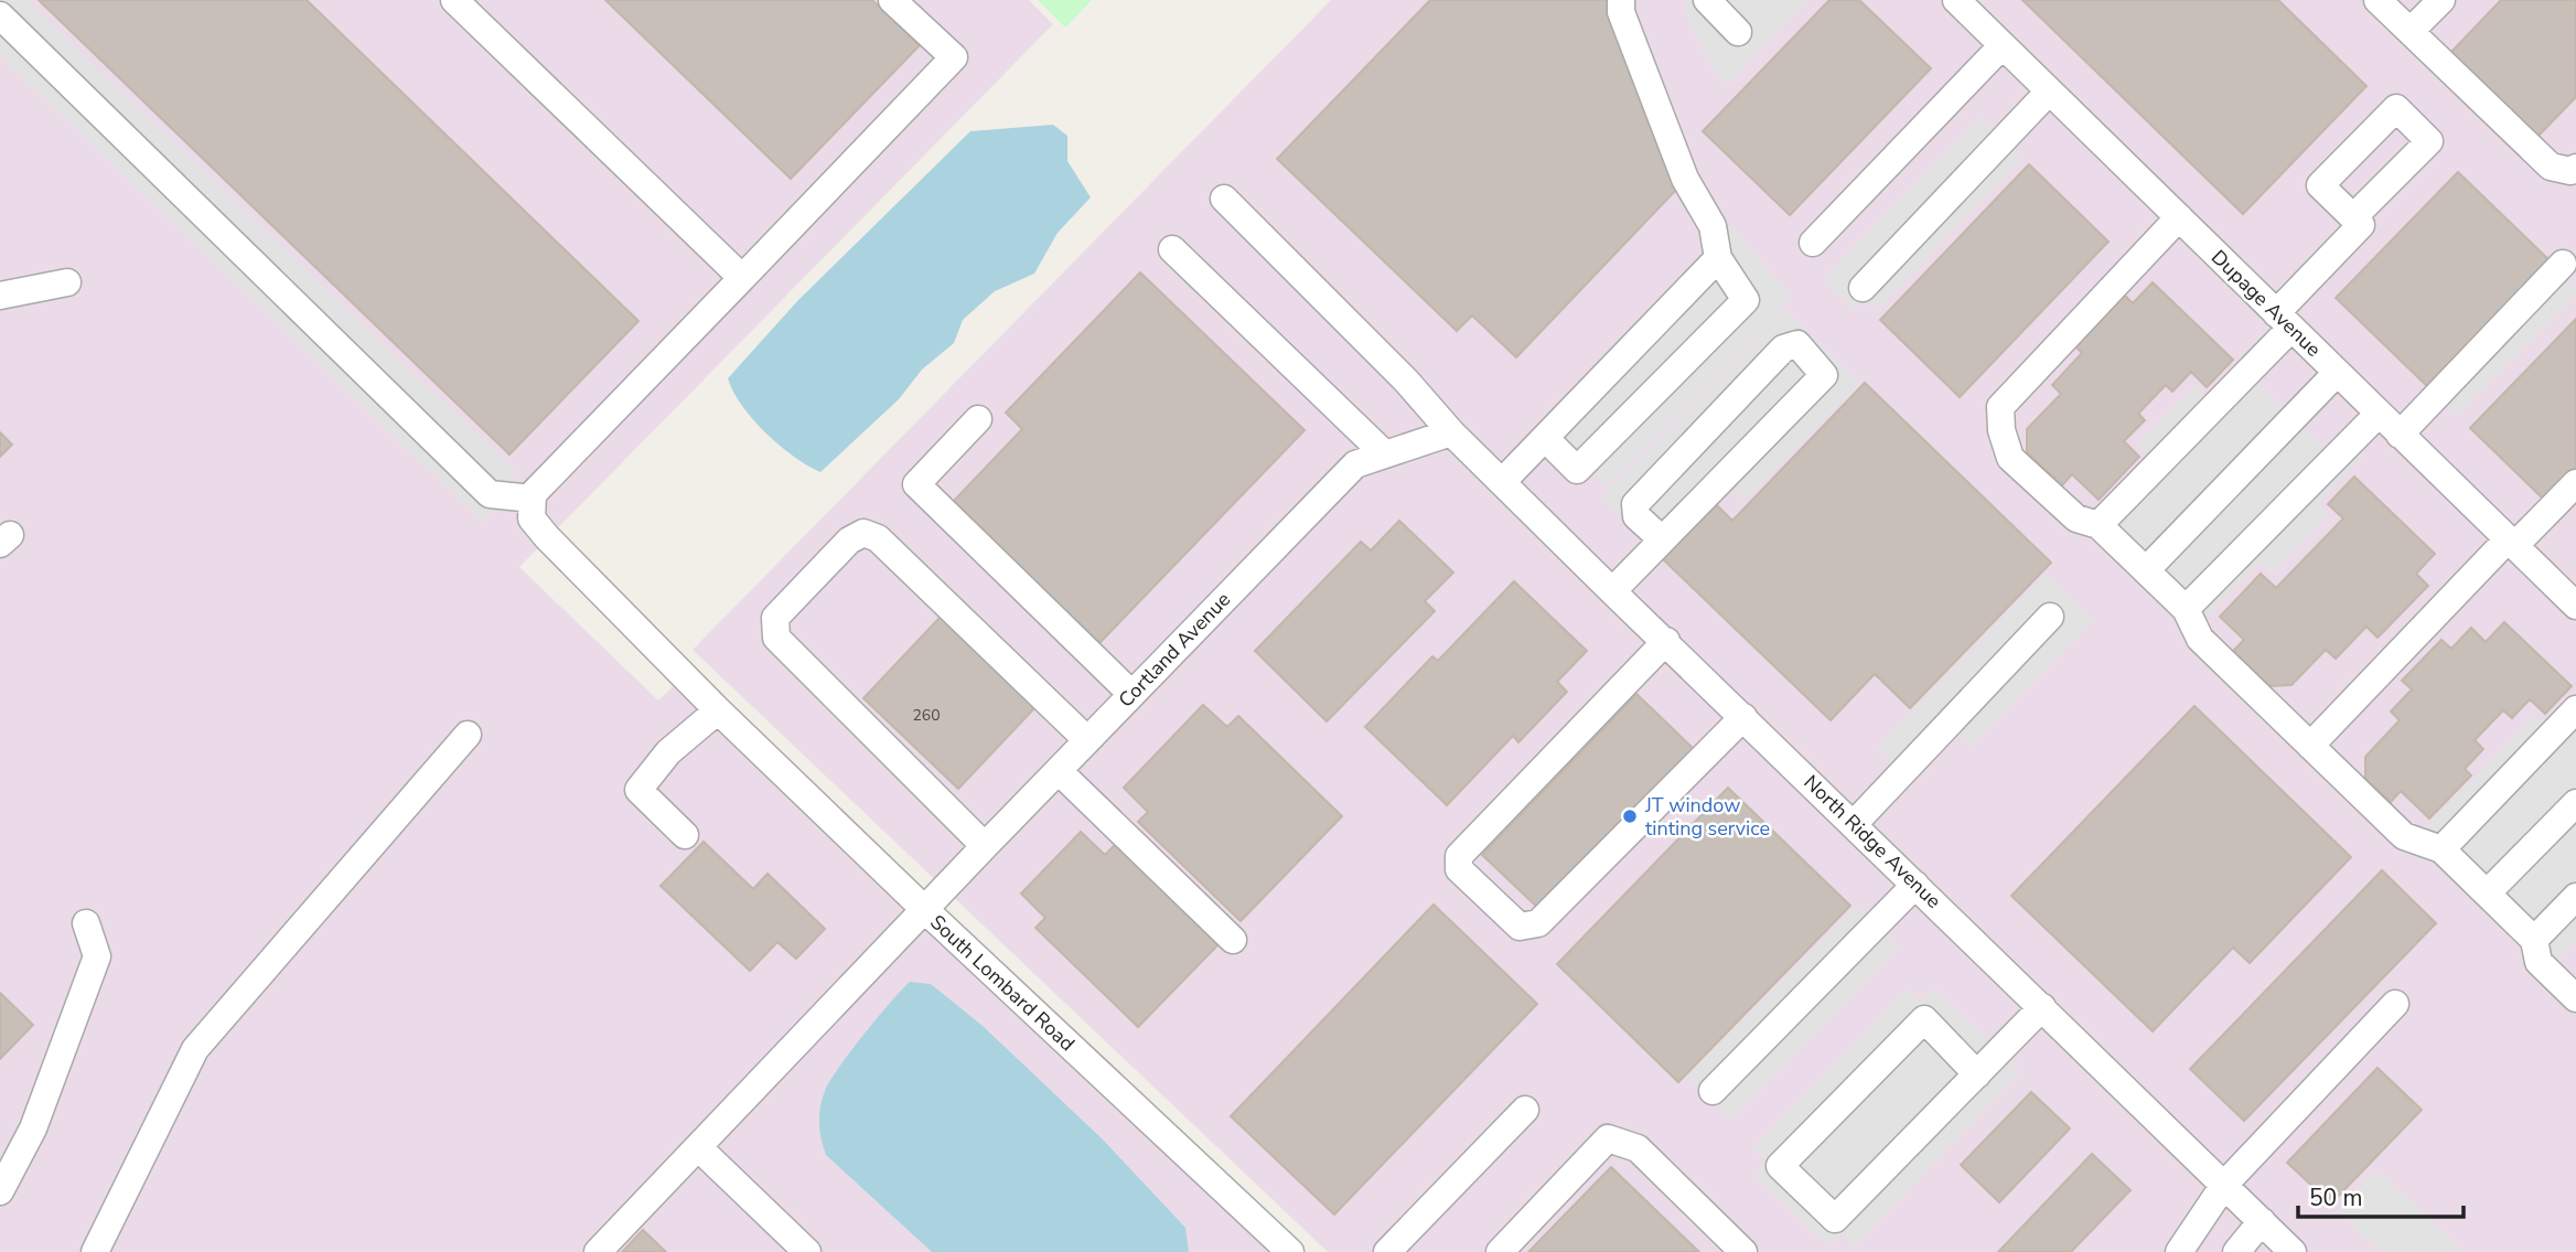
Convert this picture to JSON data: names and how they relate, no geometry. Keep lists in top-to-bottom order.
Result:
{
  "streets": {
    "street": [
      "Dupage Avenue",
      "Cortland Avenue",
      "North Ridge Avenue",
      "South Lombard Road"
    ]
  },
  "crossings": [
    ["Cortland Avenue", "North Ridge Avenue"],
    ["Cortland Avenue", "South Lombard Road"]
  ],
  "places": ["JT window tinting service"],
  "house_numbers": ["260"],
  "scale_bar": "50 m"
}
